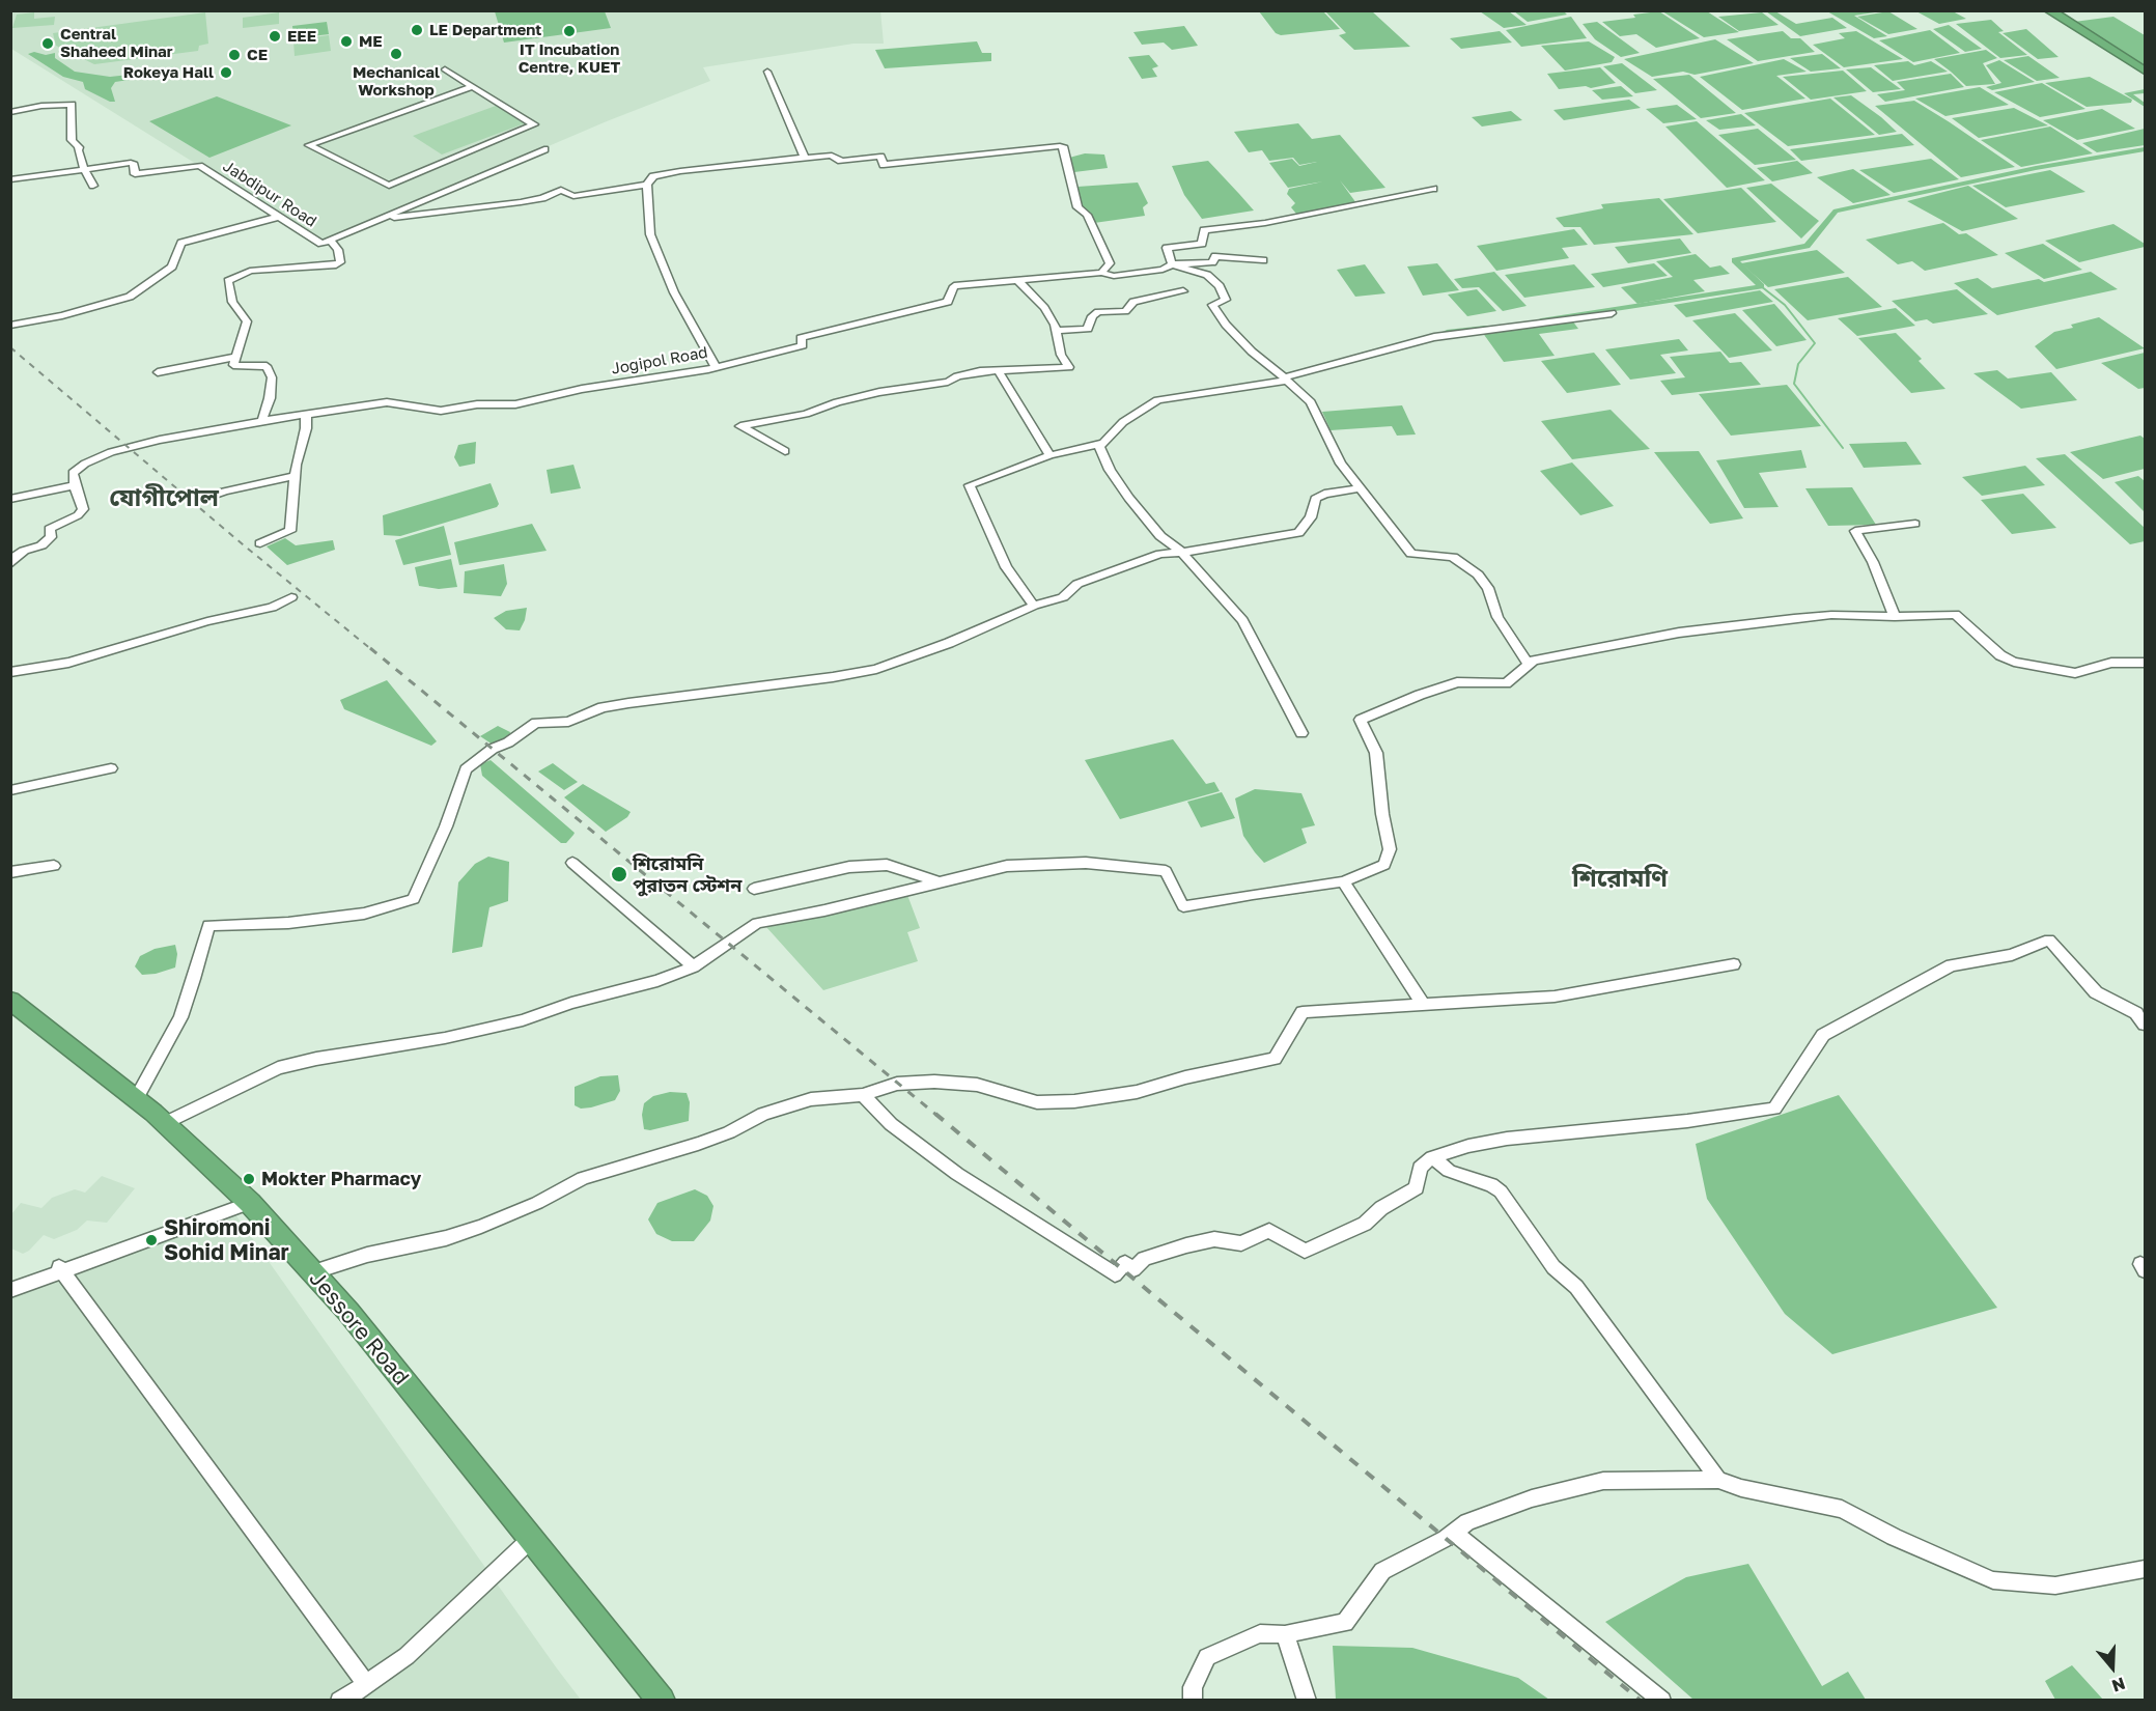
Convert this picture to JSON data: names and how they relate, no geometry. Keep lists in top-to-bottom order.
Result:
{
  "streets": {
    "highway": ["Jessore Road"],
    "street": ["Jabdipur Road", "Jogipol Road"]
  },
  "districts": ["যোগীপোল", "শিরোমণি"],
  "places": [
    "LE Department",
    "IT Incubation Centre, KUET",
    "EEE",
    "ME",
    "Central Shaheed Minar",
    "Mechanical Workshop",
    "CE",
    "Rokeya Hall",
    "শিরোমনি পুরাতন স্টেশন",
    "Mokter Pharmacy",
    "Shiromoni Sohid Minar"
  ],
  "north": "bottom"
}
